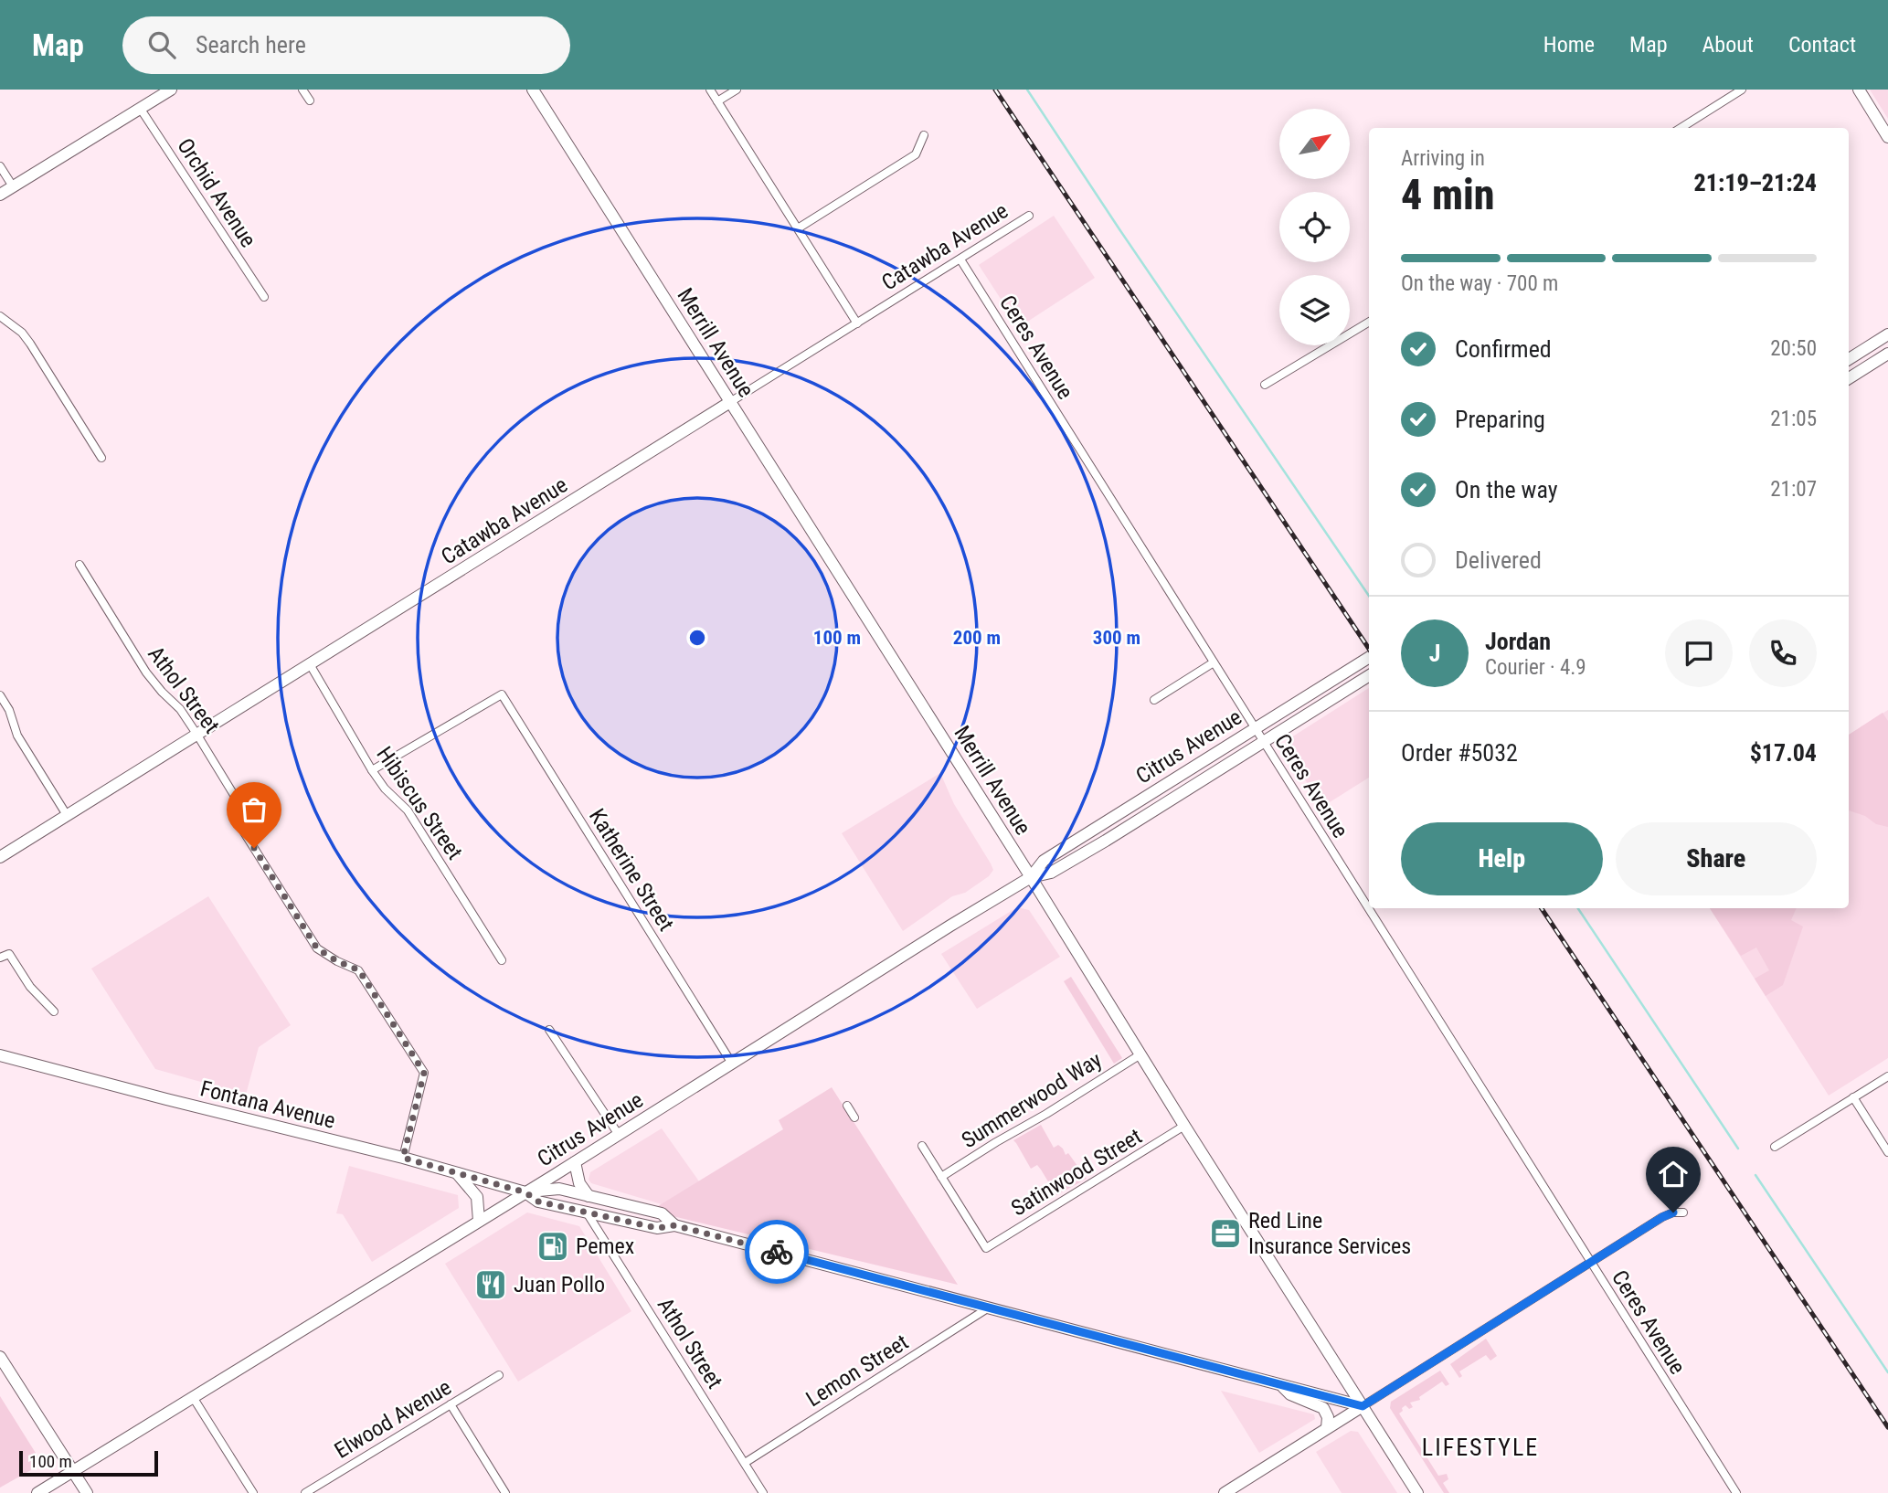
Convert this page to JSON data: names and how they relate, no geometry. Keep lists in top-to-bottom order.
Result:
{
  "streets": {
    "main road": [
      "Catawba Avenue",
      "Merrill Avenue",
      "Citrus Avenue",
      "Fontana Avenue"
    ],
    "street": [
      "Orchid Avenue",
      "Ceres Avenue",
      "Athol Street",
      "Hibiscus Street",
      "Katherine Street",
      "Summerwood Way",
      "Satinwood Street",
      "Lemon Street",
      "Elwood Avenue"
    ]
  },
  "crossings": [
    ["Catawba Avenue", "Merrill Avenue"],
    ["Catawba Avenue", "Ceres Avenue"],
    ["Catawba Avenue", "Athol Street"],
    ["Catawba Avenue", "Hibiscus Street"],
    ["Merrill Avenue", "Citrus Avenue"],
    ["Merrill Avenue", "Summerwood Way"],
    ["Merrill Avenue", "Fontana Avenue"],
    ["Merrill Avenue", "Satinwood Street"],
    ["Ceres Avenue", "Citrus Avenue"],
    ["Athol Street", "Fontana Avenue"],
    ["Athol Street", "Lemon Street"],
    ["Citrus Avenue", "Katherine Street"],
    ["Citrus Avenue", "Fontana Avenue"],
    ["Hibiscus Street", "Katherine Street"],
    ["Summerwood Way", "Satinwood Street"],
    ["Fontana Avenue", "Lemon Street"]
  ],
  "districts": ["LIFESTYLE"],
  "places": {
    "office": ["Red Line Insurance Services"],
    "fuel station": ["Pemex"],
    "restaurant": ["Juan Pollo"]
  },
  "scale_bar": "100 m",
  "north": "top right",
  "page": {
    "header": "Map",
    "search": "Search here",
    "nav": [
      "Home",
      "Map",
      "About",
      "Contact"
    ],
    "heading": ["4 min", "Arriving in", "21:19–21:24"],
    "panel": [
      "Jordan",
      "Courier · 4.9",
      "Order #5032",
      "$17.04"
    ],
    "bar": "On the way · 700 m",
    "list": [
      ["Confirmed", "20:50"],
      ["Preparing", "21:05"],
      ["On the way", "21:07"],
      "Delivered"
    ],
    "round": "J",
    "buttons": ["Help", "Share"],
    "scale": "100 m"
  },
  "rings": ["100 m", "200 m", "300 m"]
}
